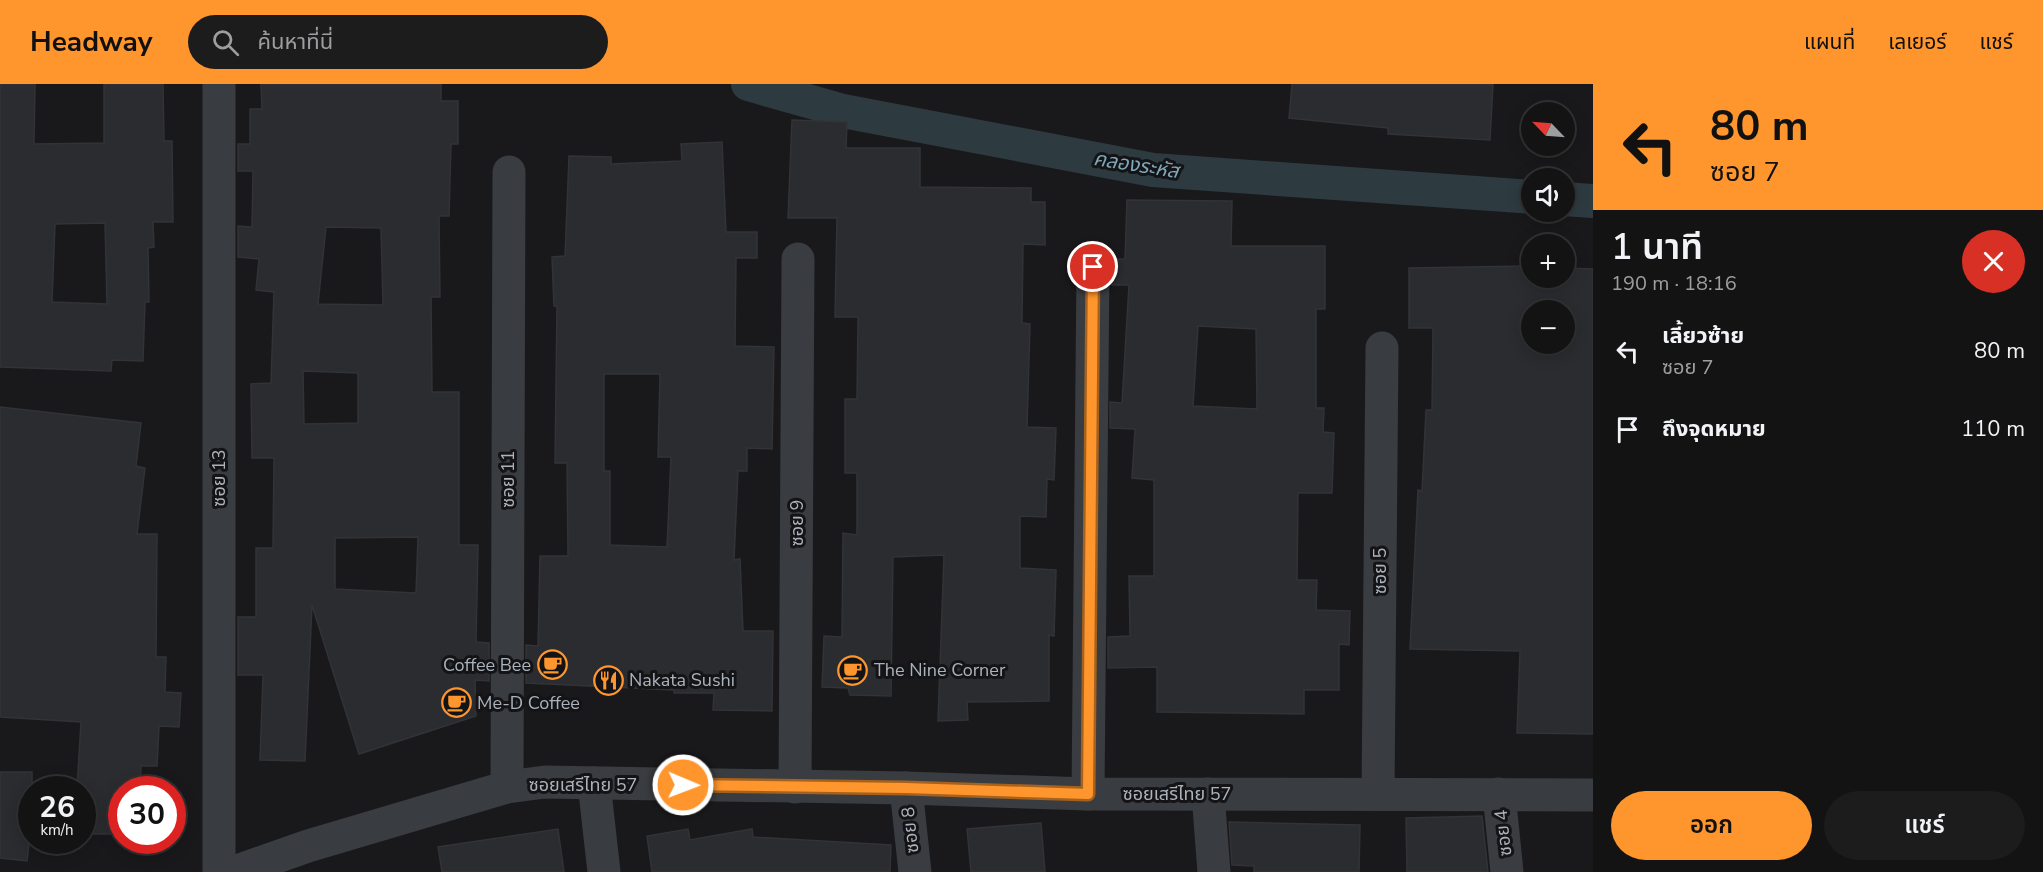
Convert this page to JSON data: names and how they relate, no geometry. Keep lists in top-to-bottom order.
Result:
{
  "streets": {
    "street": [
      "ซอย 13",
      "ซอย 11",
      "ซอย 9",
      "ซอย 5",
      "ซอยเสรีไทย 57",
      "ซอย 8",
      "ซอย 4"
    ]
  },
  "crossings": [
    ["ซอย 11", "ซอยเสรีไทย 57"],
    ["ซอย 9", "ซอยเสรีไทย 57"],
    ["ซอย 5", "ซอยเสรีไทย 57"],
    ["ซอยเสรีไทย 57", "ซอย 8"],
    ["ซอยเสรีไทย 57", "ซอย 4"]
  ],
  "water": ["คลองระหัส"],
  "places": {
    "cafe": ["Coffee Bee", "The Nine Corner", "Me-D Coffee"],
    "restaurant": ["Nakata Sushi"]
  },
  "north": "top left",
  "page": {
    "header": "Headway",
    "search": "ค้นหาที่นี่",
    "nav": ["แผนที่", "เลเยอร์", "แชร์"],
    "turn": ["80 m", "ซอย 7"],
    "map_buttons": ["+", "−"],
    "heading": ["1 นาที", "190 m · 18:16"],
    "list": [
      {
        "name": "เลี้ยวซ้าย",
        "note": "ซอย 7",
        "value": "80 m"
      },
      {
        "name": "ถึงจุดหมาย",
        "value": "110 m"
      }
    ],
    "speed": "26 km/h",
    "limit": "30",
    "buttons": ["ออก", "แชร์"]
  }
}
